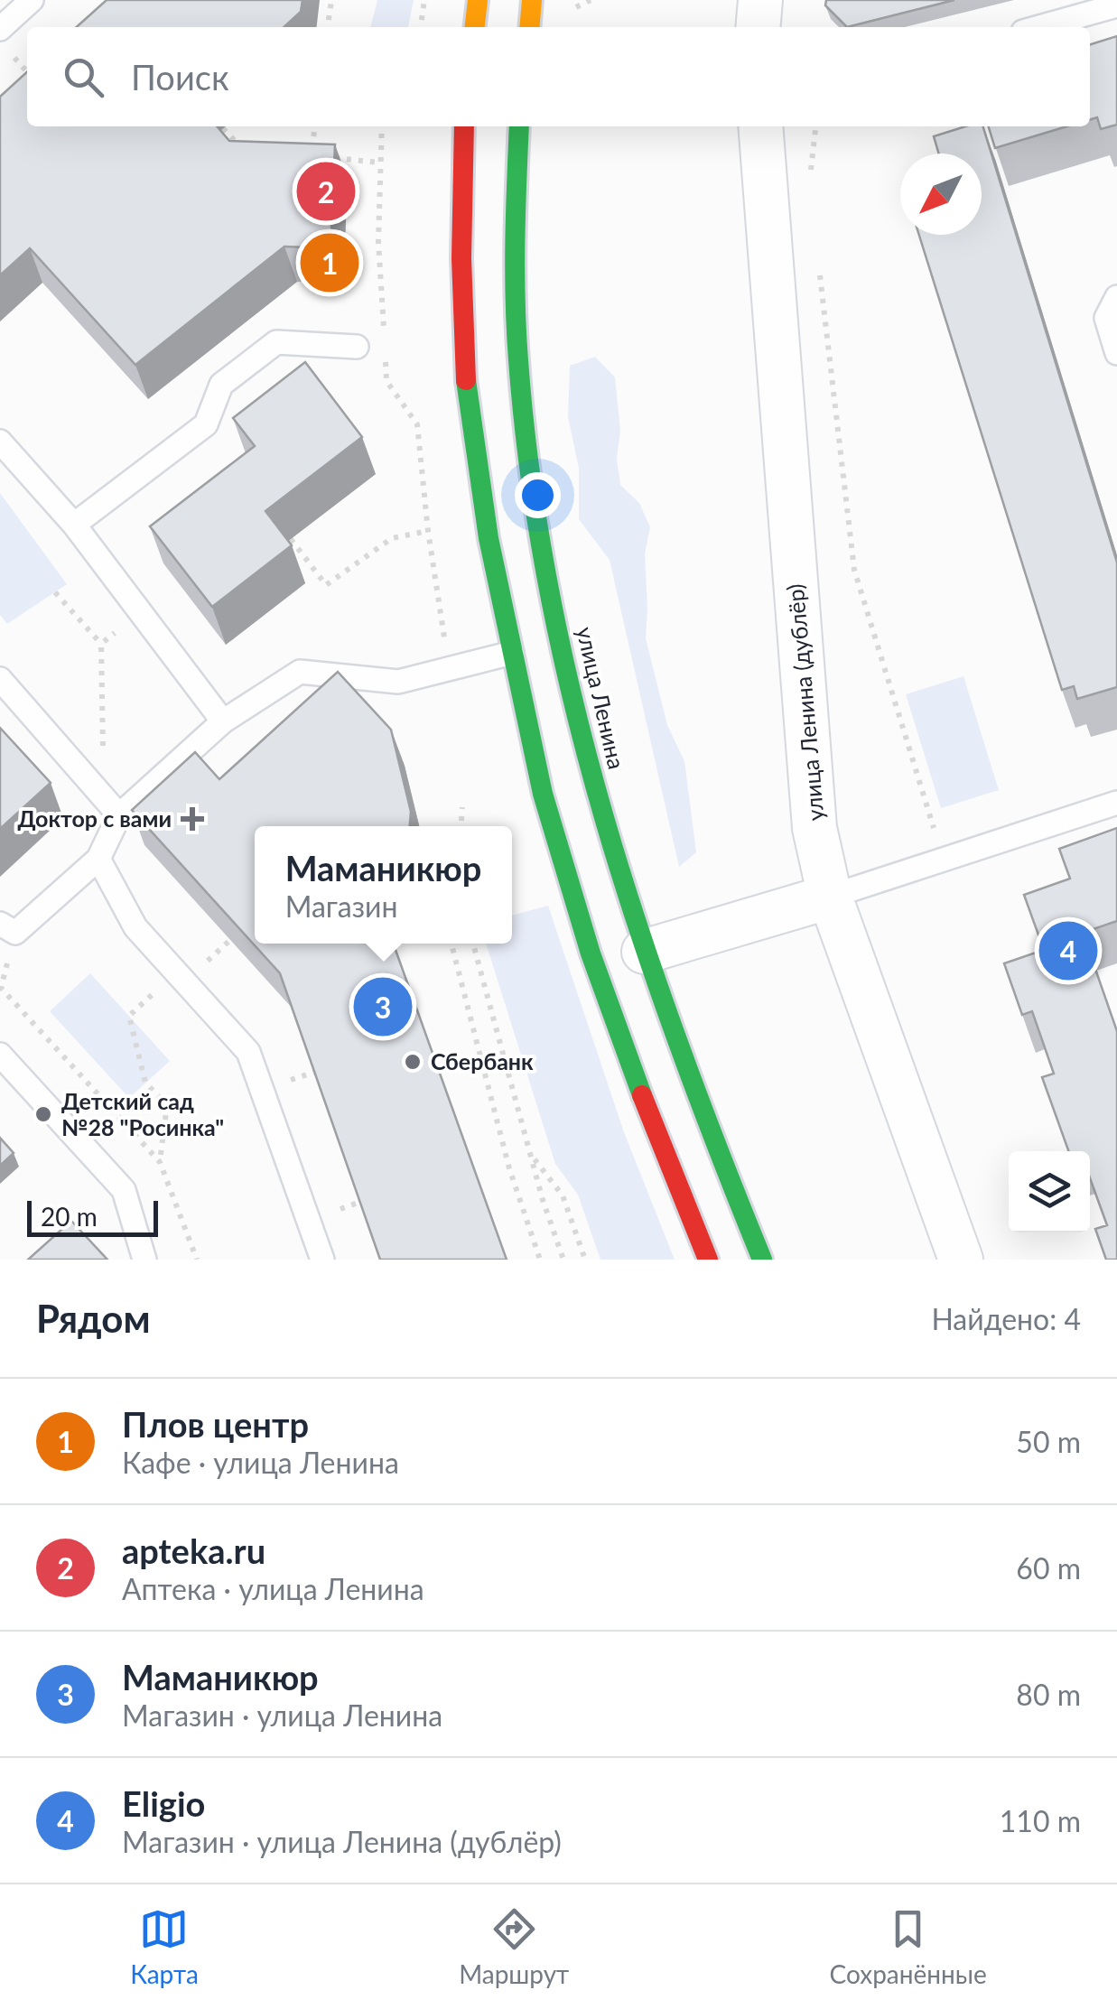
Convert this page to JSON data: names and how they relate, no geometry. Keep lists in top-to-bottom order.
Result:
{
  "streets": {
    "main road": ["улица Ленина"],
    "street": ["улица Ленина (дублёр)"]
  },
  "places": {
    "health": ["Доктор с вами"],
    "other": ["Сбербанк", "Детский сад №28 \"Росинка\""]
  },
  "scale_bar": "20 m",
  "north": "bottom left",
  "page": {
    "search": "Поиск",
    "pins": [
      "2",
      "1",
      "4",
      "3"
    ],
    "popup": ["Маманикюр", "Магазин"],
    "scale": "20 m",
    "heading": ["Рядом", "Найдено: 4"],
    "list": [
      {
        "mark": "1",
        "name": "Плов центр",
        "note": "Кафе · улица Ленина",
        "value": "50 m"
      },
      {
        "mark": "2",
        "name": "apteka.ru",
        "note": "Аптека · улица Ленина",
        "value": "60 m"
      },
      {
        "mark": "3",
        "name": "Маманикюр",
        "note": "Магазин · улица Ленина",
        "value": "80 m"
      },
      {
        "mark": "4",
        "name": "Eligio",
        "note": "Магазин · улица Ленина (дублёр)",
        "value": "110 m"
      }
    ],
    "nav": ["Карта", "Маршрут", "Сохранённые"]
  }
}
